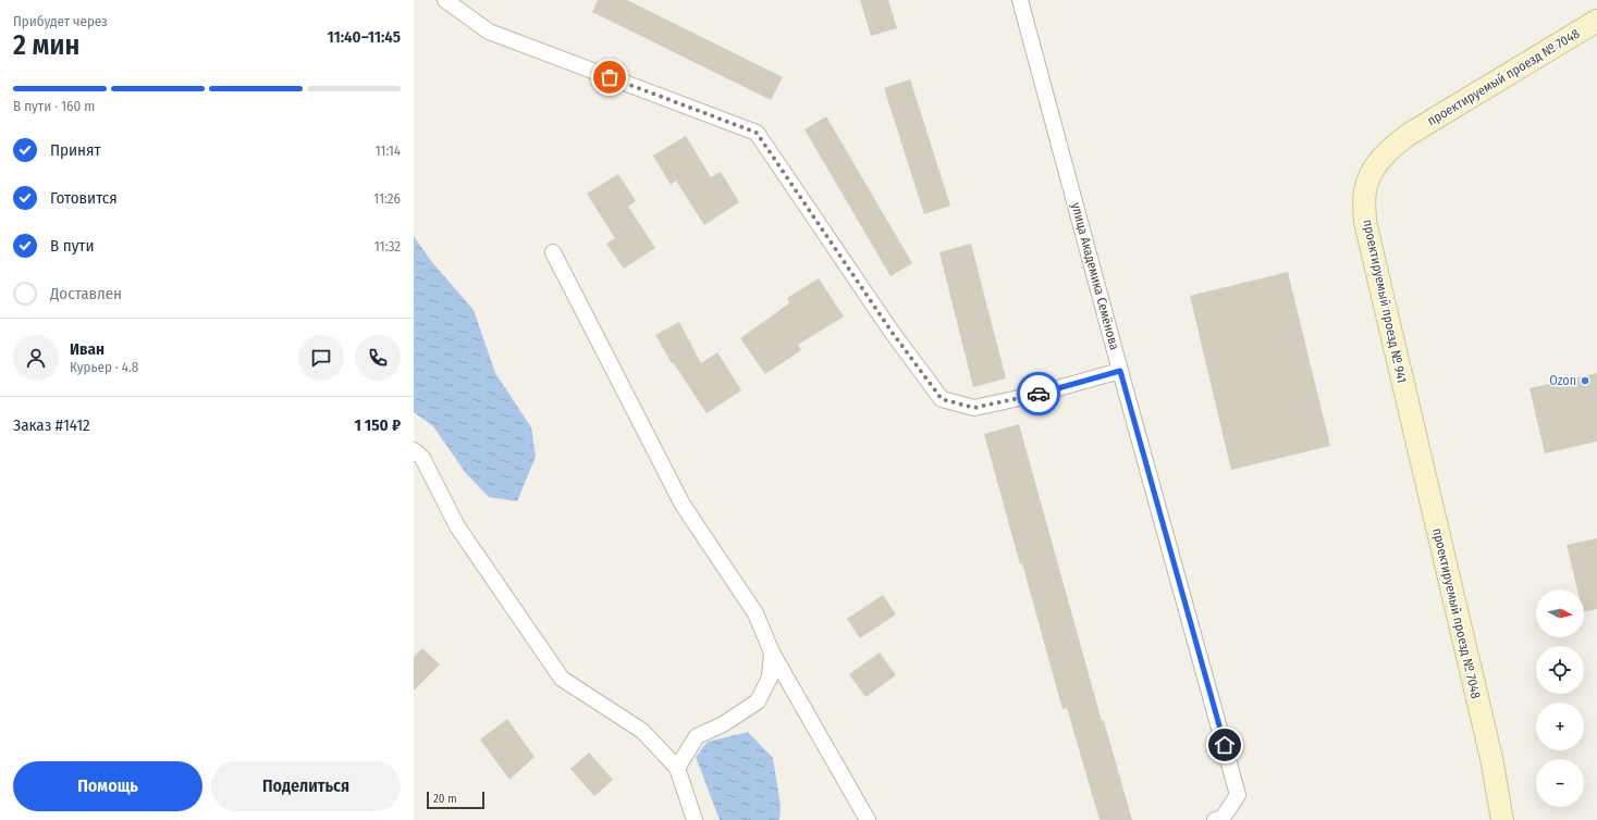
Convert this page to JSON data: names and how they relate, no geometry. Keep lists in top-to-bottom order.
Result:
{
  "streets": {
    "main road": ["проектируемый проезд № 7048", "проектируемый проезд № 941"],
    "street": ["улица Академика Семёнова"]
  },
  "crossings": [
    ["проектируемый проезд № 7048", "проектируемый проезд № 941"]
  ],
  "places": ["Ozon"],
  "scale_bar": "20 m",
  "north": "right",
  "page": {
    "heading": ["2 мин", "Прибудет через", "11:40–11:45"],
    "panel": [
      "Иван",
      "Курьер · 4.8",
      "Заказ #1412",
      "1 150 ₽"
    ],
    "bar": "В пути · 160 m",
    "list": [
      ["Принят", "11:14"],
      ["Готовится", "11:26"],
      ["В пути", "11:32"],
      "Доставлен"
    ],
    "map_buttons": ["+", "−"],
    "buttons": ["Помощь", "Поделиться"],
    "scale": "20 m"
  }
}
